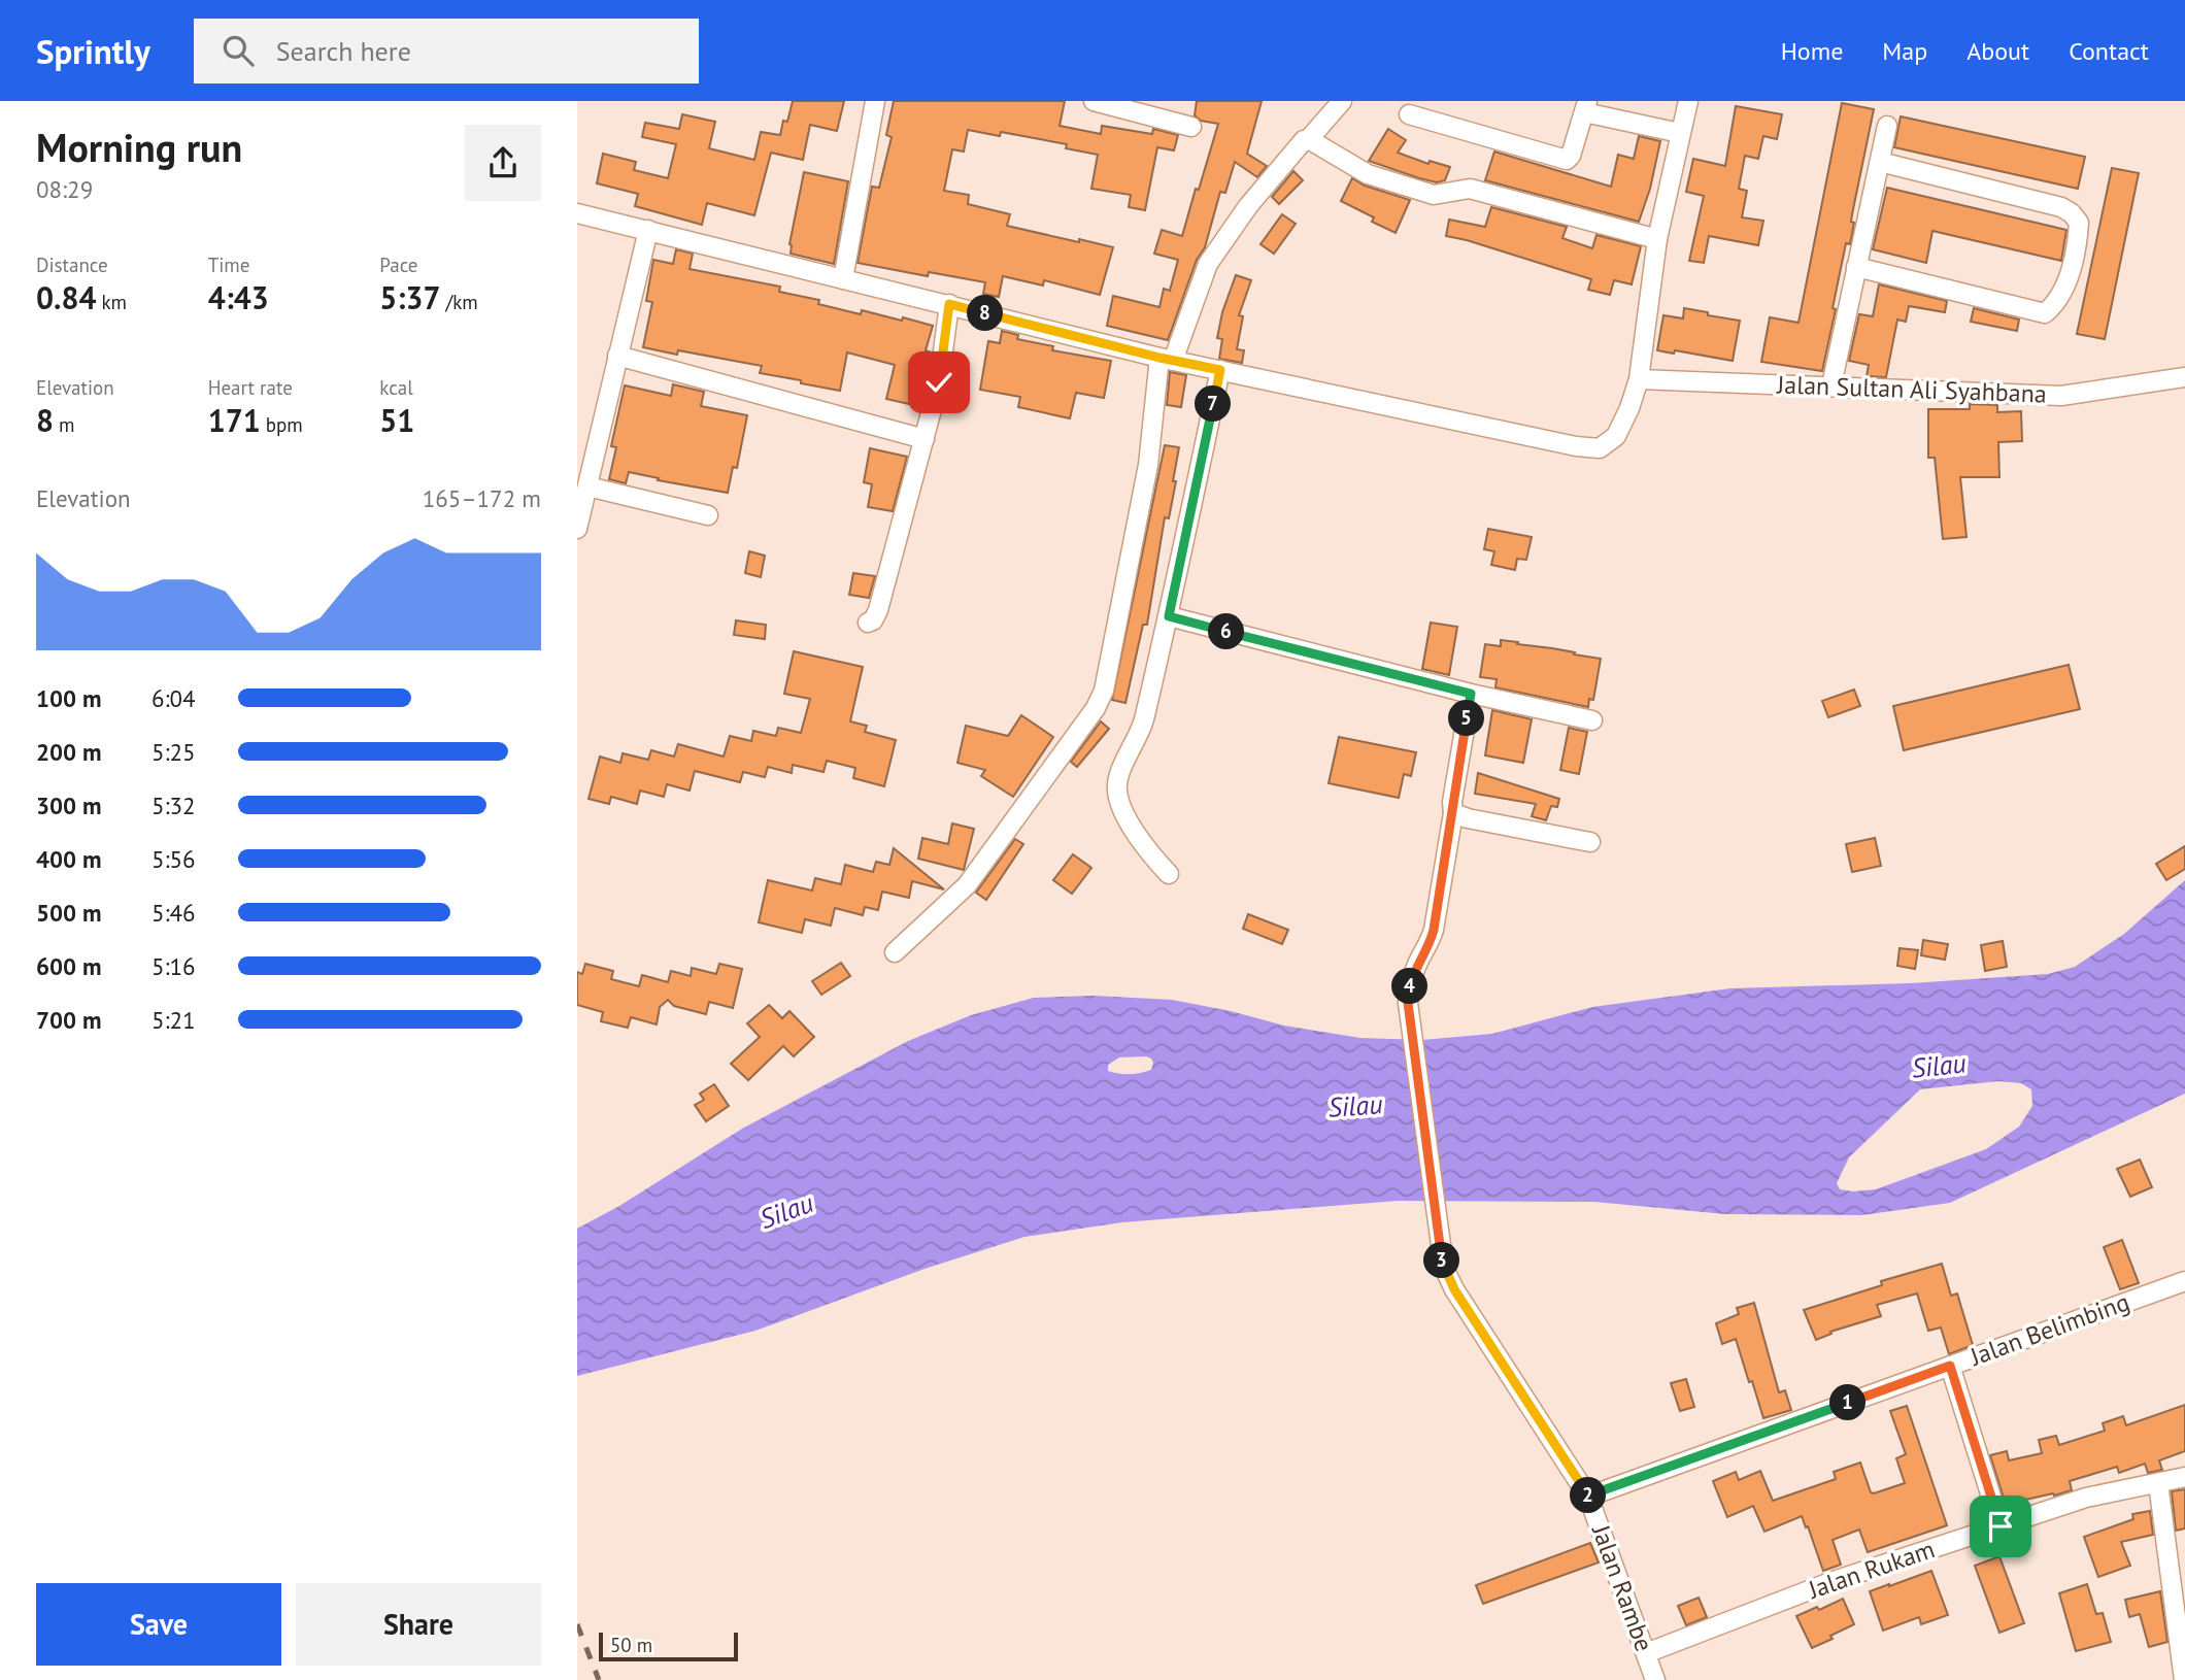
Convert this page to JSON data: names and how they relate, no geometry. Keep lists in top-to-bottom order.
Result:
{
  "streets": {
    "street": [
      "Jalan Sultan Ali Syahbana",
      "Jalan Belimbing",
      "Jalan Rukam",
      "Jalan Rambe"
    ]
  },
  "crossings": [
    ["Jalan Belimbing", "Jalan Rambe"],
    ["Jalan Rukam", "Jalan Rambe"]
  ],
  "water": ["Silau"],
  "scale_bar": "50 m",
  "page": {
    "header": "Sprintly",
    "search": "Search here",
    "nav": [
      "Home",
      "Map",
      "About",
      "Contact"
    ],
    "heading": ["Morning run", "08:29"],
    "stats": [
      ["Distance", "0.84 km"],
      ["Time", "4:43"],
      ["Pace", "5:37 /km"],
      ["Elevation", "8 m"],
      ["Heart rate", "171 bpm"],
      ["kcal", "51"]
    ],
    "pins": [
      "8",
      "7",
      "6",
      "5",
      "4",
      "3",
      "1",
      "2"
    ],
    "chart": ["Elevation", "165–172 m"],
    "list": [
      {
        "name": "100 m",
        "note": "6:04"
      },
      {
        "name": "200 m",
        "note": "5:25"
      },
      {
        "name": "300 m",
        "note": "5:32"
      },
      {
        "name": "400 m",
        "note": "5:56"
      },
      {
        "name": "500 m",
        "note": "5:46"
      },
      {
        "name": "600 m",
        "note": "5:16"
      },
      {
        "name": "700 m",
        "note": "5:21"
      }
    ],
    "buttons": ["Save", "Share"],
    "scale": "50 m"
  }
}
